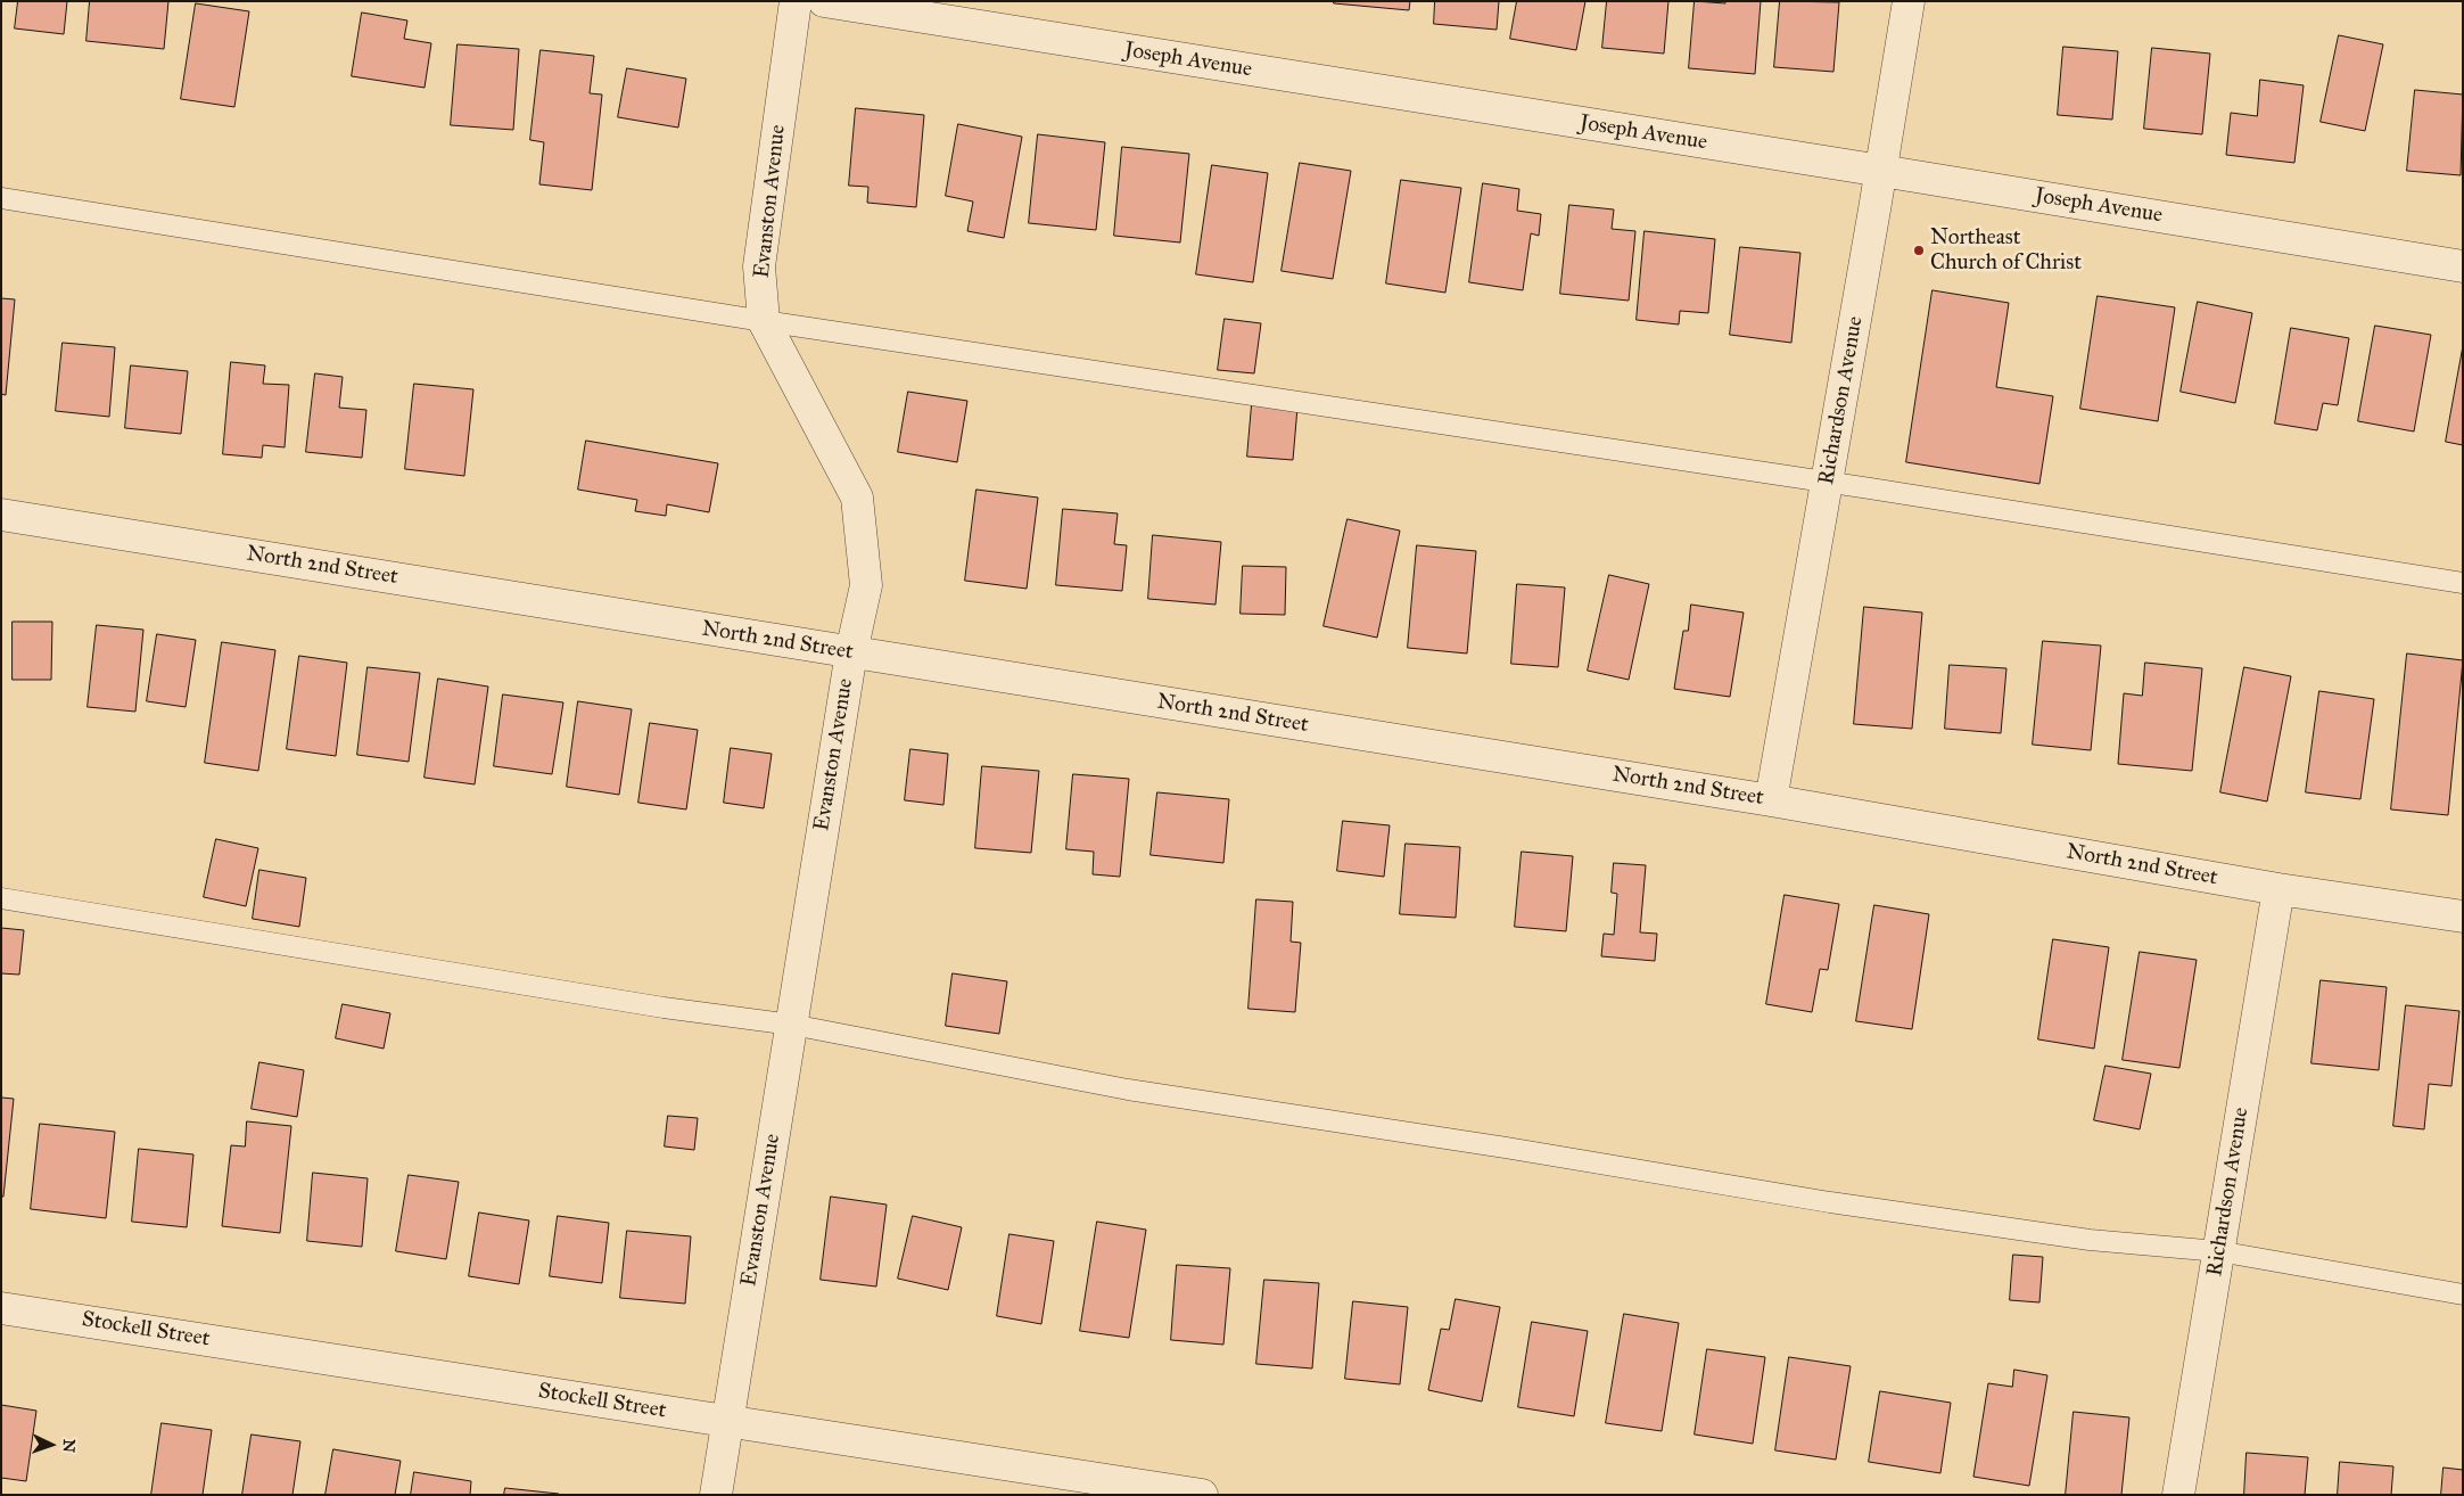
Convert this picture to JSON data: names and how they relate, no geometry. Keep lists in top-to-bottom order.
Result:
{
  "streets": {
    "street": [
      "Joseph Avenue",
      "Evanston Avenue",
      "Richardson Avenue",
      "North 2nd Street",
      "Stockell Street"
    ]
  },
  "crossings": [
    ["Joseph Avenue", "Richardson Avenue"],
    ["Evanston Avenue", "North 2nd Street"],
    ["Evanston Avenue", "Stockell Street"],
    ["Richardson Avenue", "North 2nd Street"]
  ],
  "places": ["Northeast Church of Christ"],
  "north": "right"
}
